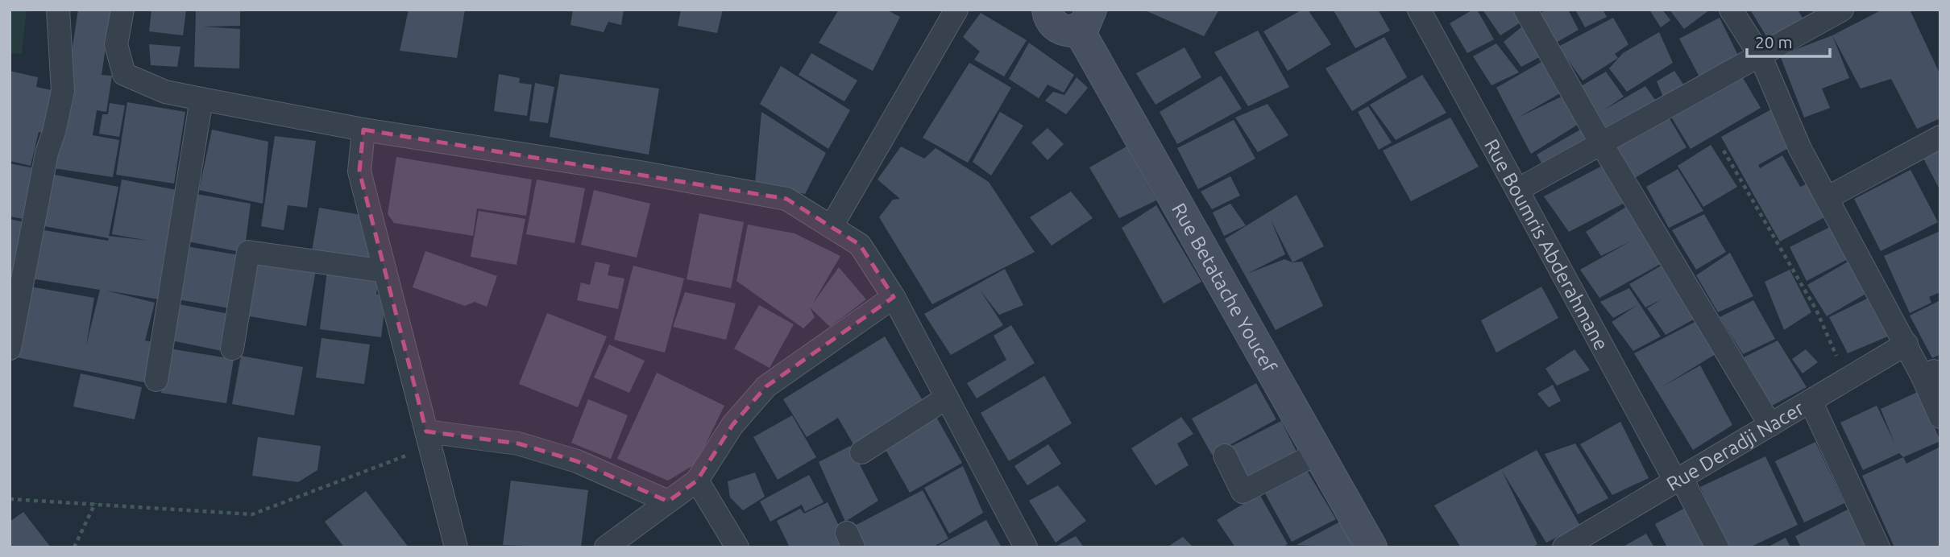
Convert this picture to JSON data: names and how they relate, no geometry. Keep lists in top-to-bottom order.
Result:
{
  "streets": {
    "main road": ["Rue Betatache Youcef"],
    "street": ["Rue Boumris Abderahmane", "Rue Deradji Nacer"]
  },
  "crossings": [
    ["Rue Boumris Abderahmane", "Rue Deradji Nacer"]
  ],
  "scale_bar": "20 m"
}
